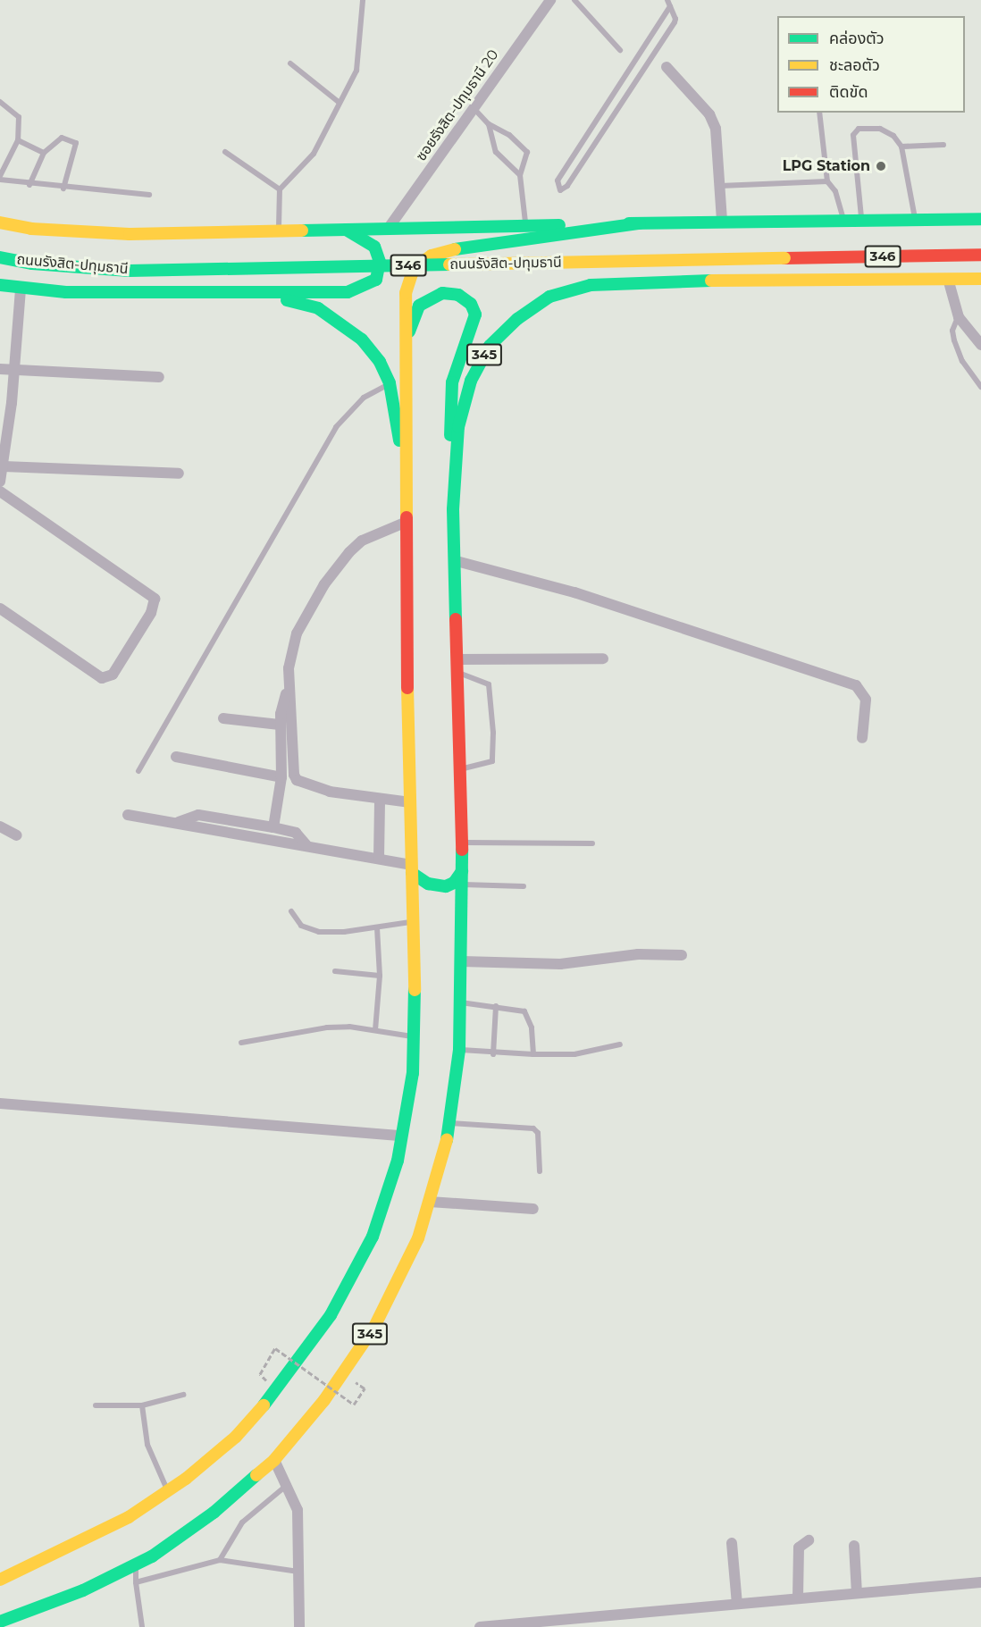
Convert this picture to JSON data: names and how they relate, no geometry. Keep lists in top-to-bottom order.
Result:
{
  "streets": {
    "main road": ["346", "ถนนรังสิต-ปทุมธานี", "345"],
    "street": ["ซอยรังสิต-ปทุมธานี 20"]
  },
  "places": ["LPG Station"],
  "legend": ["คล่องตัว", "ชะลอตัว", "ติดขัด"]
}
